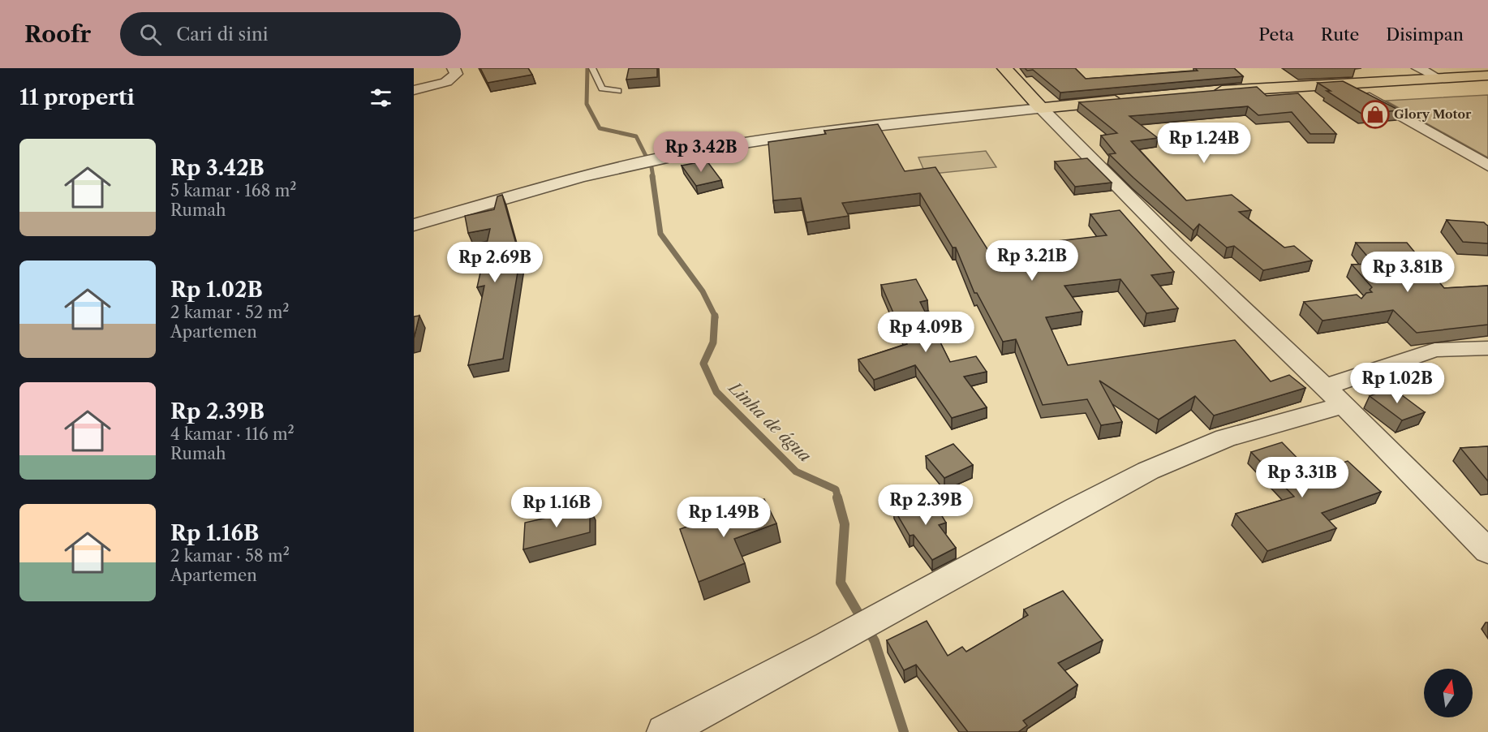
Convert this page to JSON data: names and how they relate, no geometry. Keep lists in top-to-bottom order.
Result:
{
  "water": ["Linha de água"],
  "places": {
    "shop": ["Glory Motor"]
  },
  "north": "top",
  "page": {
    "header": "Roofr",
    "search": "Cari di sini",
    "nav": ["Peta", "Rute", "Disimpan"],
    "heading": "11 properti",
    "price": [
      "Rp 1.24B",
      "Rp 3.42B",
      "Rp 3.21B",
      "Rp 2.69B",
      "Rp 3.81B",
      "Rp 4.09B",
      "Rp 1.02B",
      "Rp 3.31B",
      "Rp 2.39B",
      "Rp 1.16B",
      "Rp 1.49B"
    ],
    "list": [
      {
        "name": "Rp 3.42B",
        "note": "5 kamar · 168 m² · Rumah"
      },
      {
        "name": "Rp 1.02B",
        "note": "2 kamar · 52 m² · Apartemen"
      },
      {
        "name": "Rp 2.39B",
        "note": "4 kamar · 116 m² · Rumah"
      },
      {
        "name": "Rp 1.16B",
        "note": "2 kamar · 58 m² · Apartemen"
      }
    ]
  }
}
